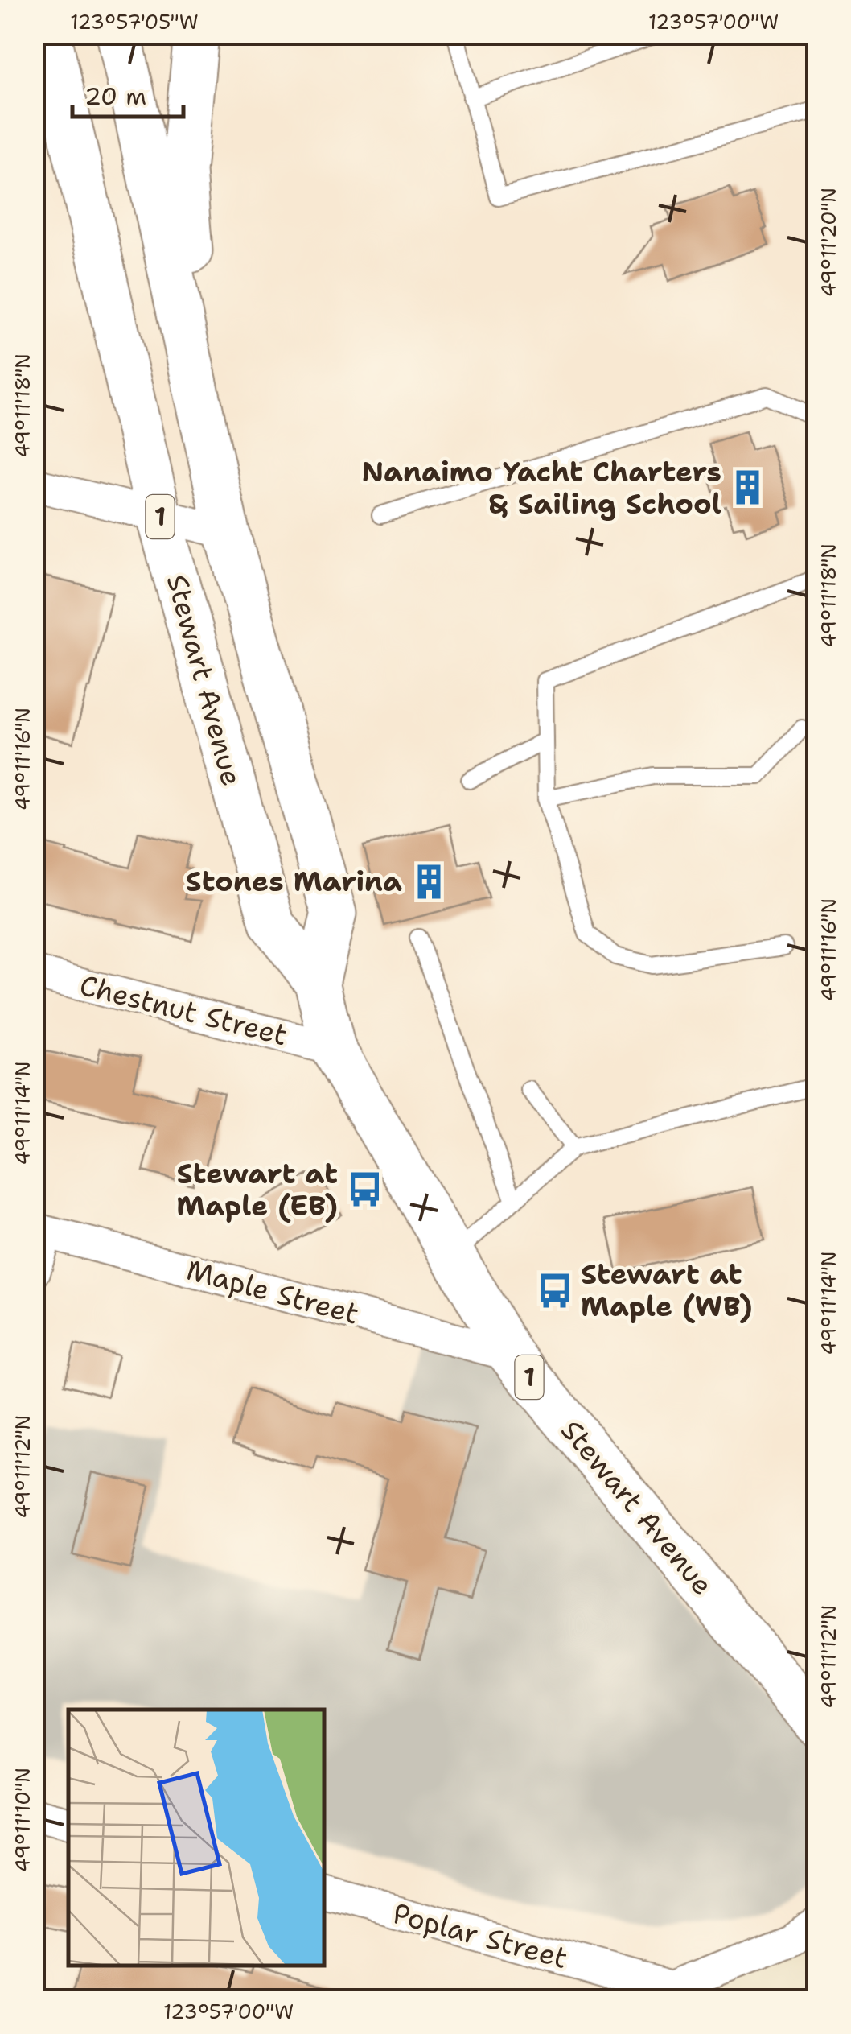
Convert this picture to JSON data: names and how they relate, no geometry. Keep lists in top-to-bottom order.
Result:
{
  "streets": {
    "highway": ["1", "Stewart Avenue"],
    "street": ["Chestnut Street", "Maple Street", "Poplar Street"]
  },
  "crossings": [
    ["Stewart Avenue", "Chestnut Street"],
    ["Stewart Avenue", "Maple Street"]
  ],
  "places": {
    "building": ["Nanaimo Yacht Charters & Sailing School", "Stones Marina"],
    "bus stop": ["Stewart at Maple (EB)", "Stewart at Maple (WB)"]
  },
  "scale_bar": "20 m",
  "coordinates": [
    "123°57'05\"W",
    "123°57'00\"W",
    "49°11'20\"N",
    "49°11'18\"N",
    "49°11'16\"N",
    "49°11'14\"N",
    "49°11'12\"N",
    "49°11'10\"N"
  ]
}
